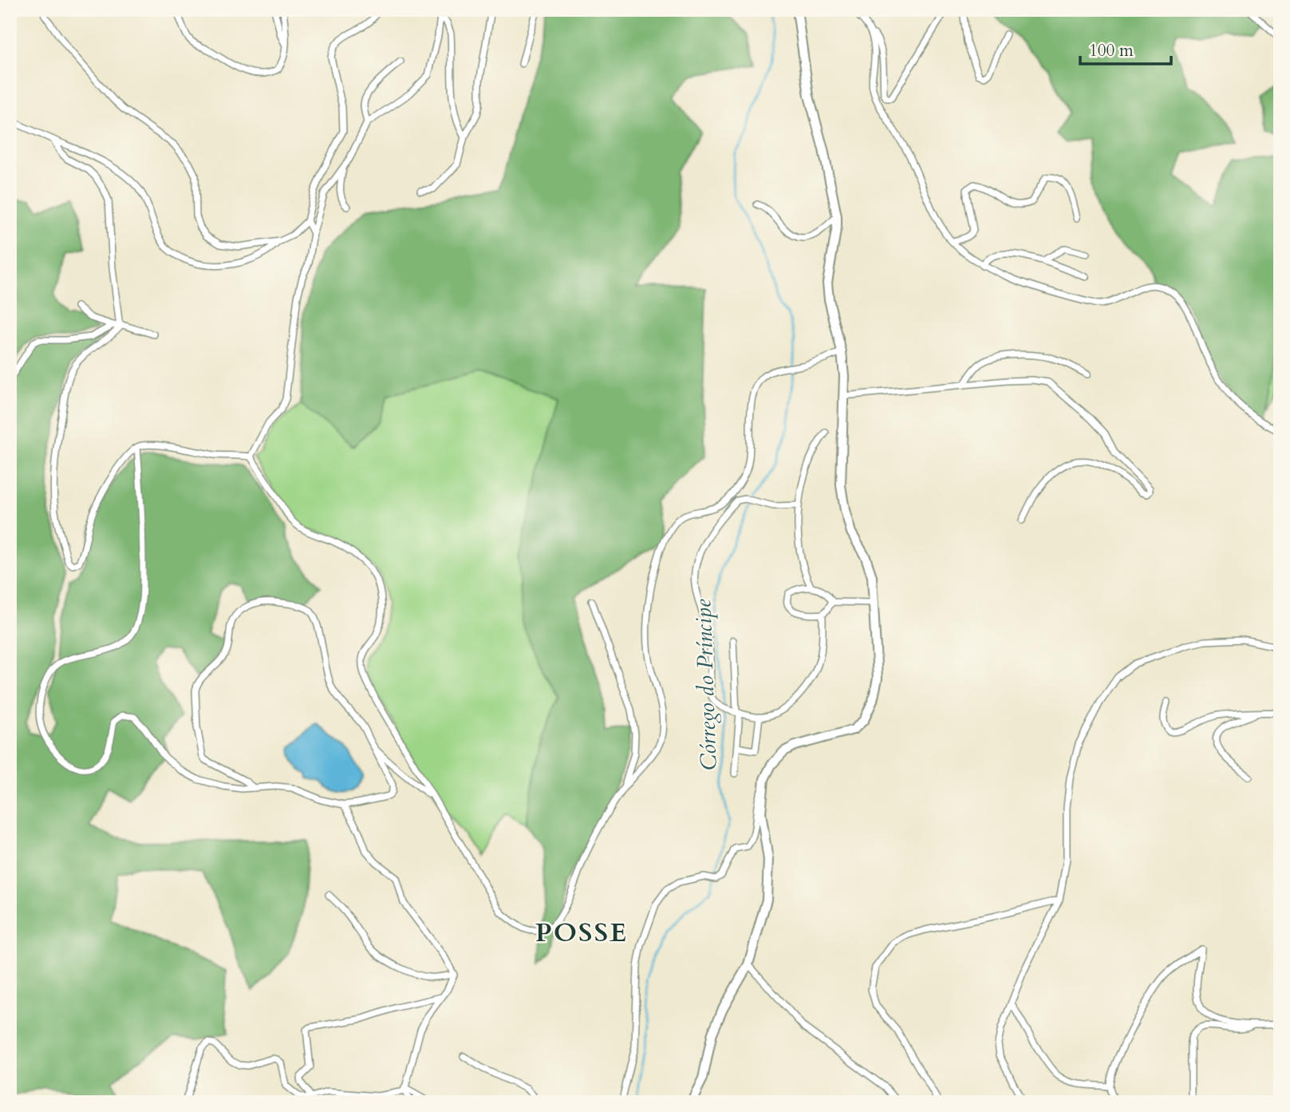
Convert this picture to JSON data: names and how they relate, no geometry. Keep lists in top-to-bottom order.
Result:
{
  "districts": ["POSSE"],
  "water": ["Córrego do Príncipe"],
  "scale_bar": "100 m"
}
